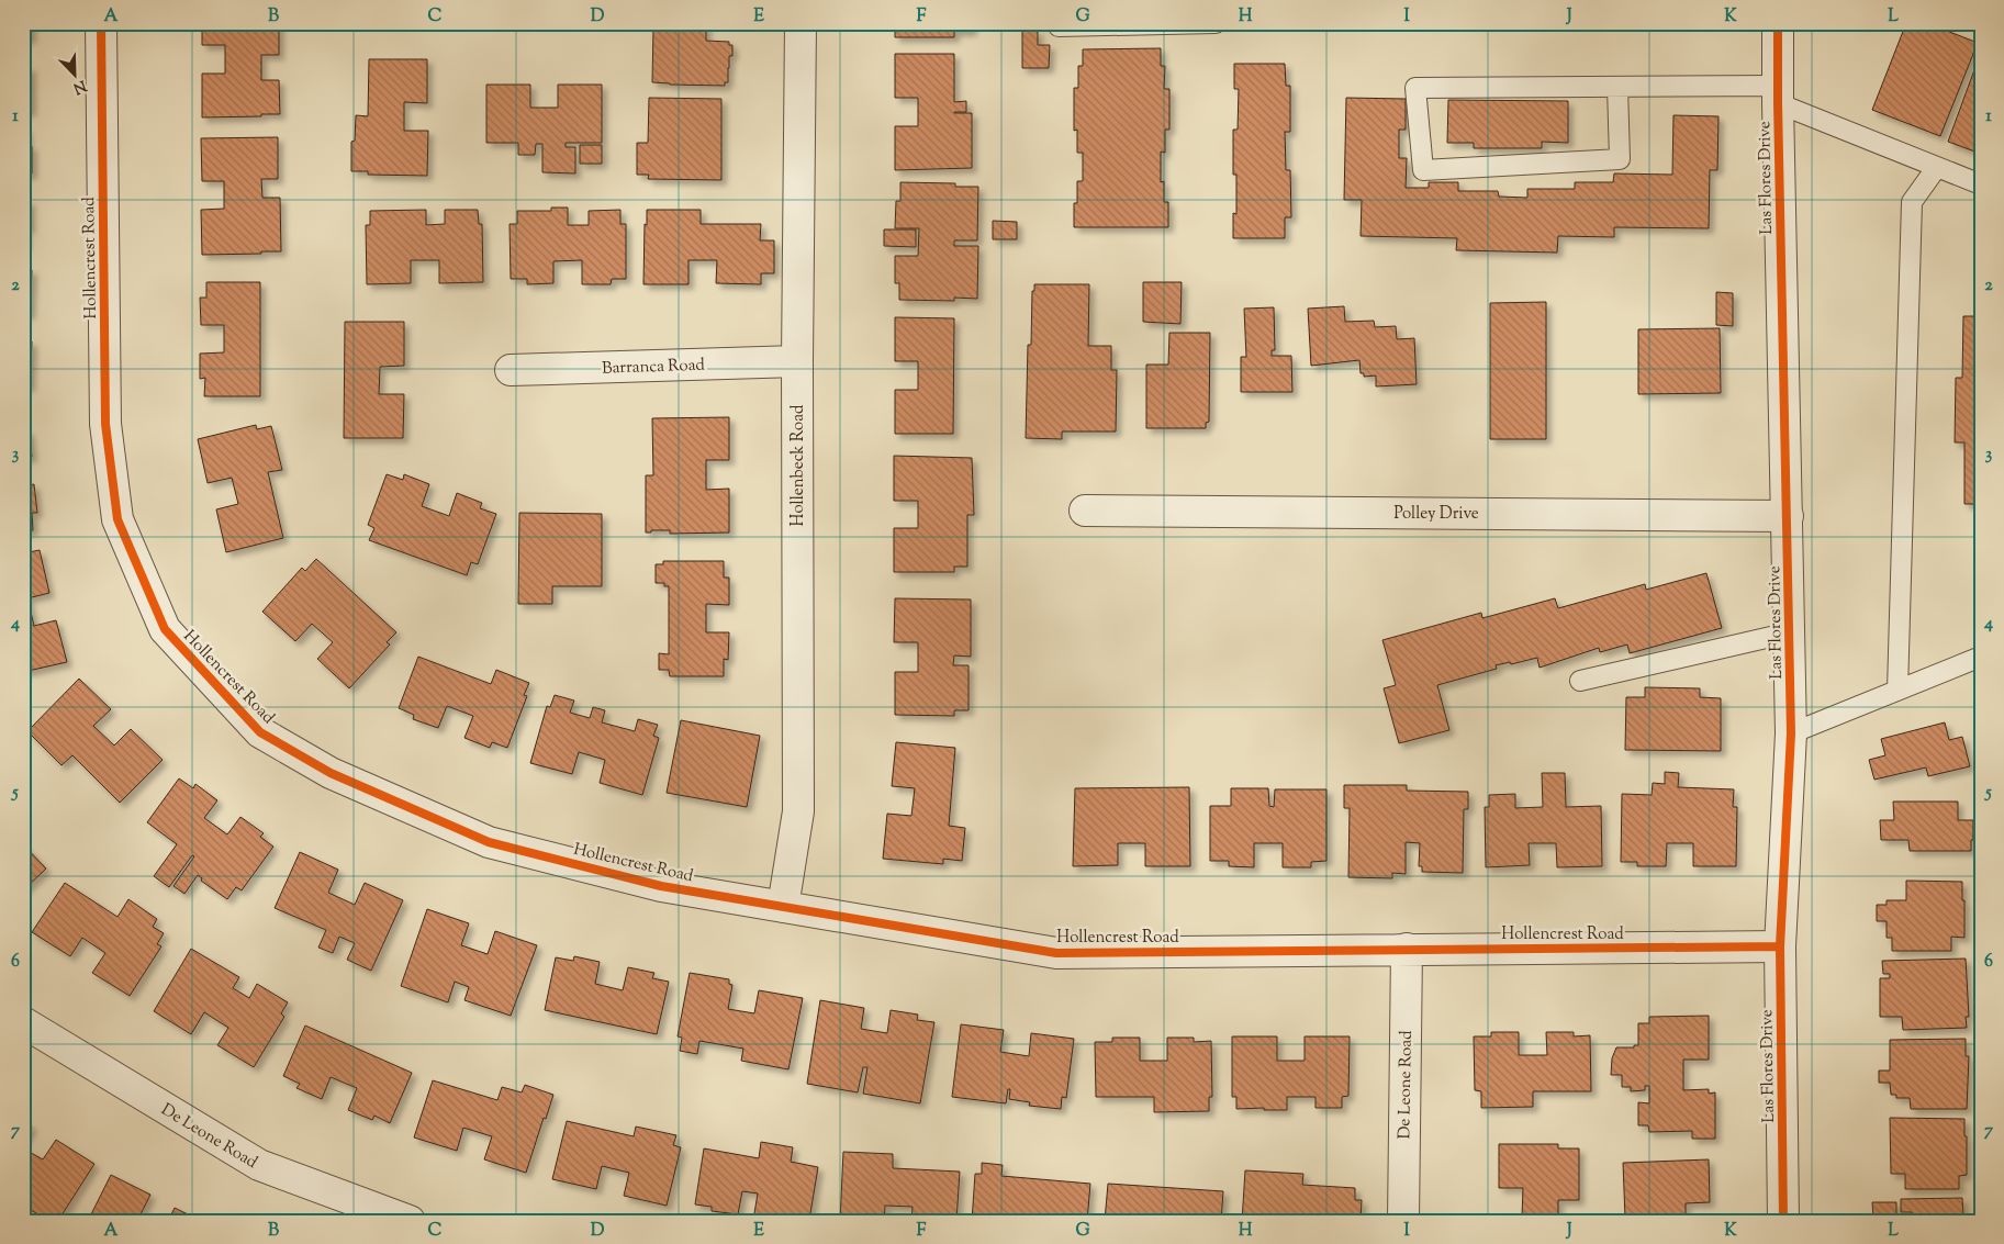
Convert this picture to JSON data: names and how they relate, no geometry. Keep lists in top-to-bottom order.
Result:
{
  "streets": {
    "street": [
      "Las Flores Drive",
      "Hollencrest Road",
      "Barranca Road",
      "Hollenbeck Road",
      "Polley Drive",
      "De Leone Road"
    ]
  },
  "crossings": [
    ["Las Flores Drive", "Hollencrest Road"],
    ["Las Flores Drive", "Polley Drive"],
    ["Hollencrest Road", "Hollenbeck Road"],
    ["Hollencrest Road", "De Leone Road"],
    ["Barranca Road", "Hollenbeck Road"]
  ],
  "north": "bottom right",
  "grid": {
    "columns": [
      "A",
      "B",
      "C",
      "D",
      "E",
      "F",
      "G",
      "H",
      "I",
      "J",
      "K",
      "L"
    ],
    "rows": [
      "1",
      "2",
      "3",
      "4",
      "5",
      "6",
      "7"
    ]
  }
}
